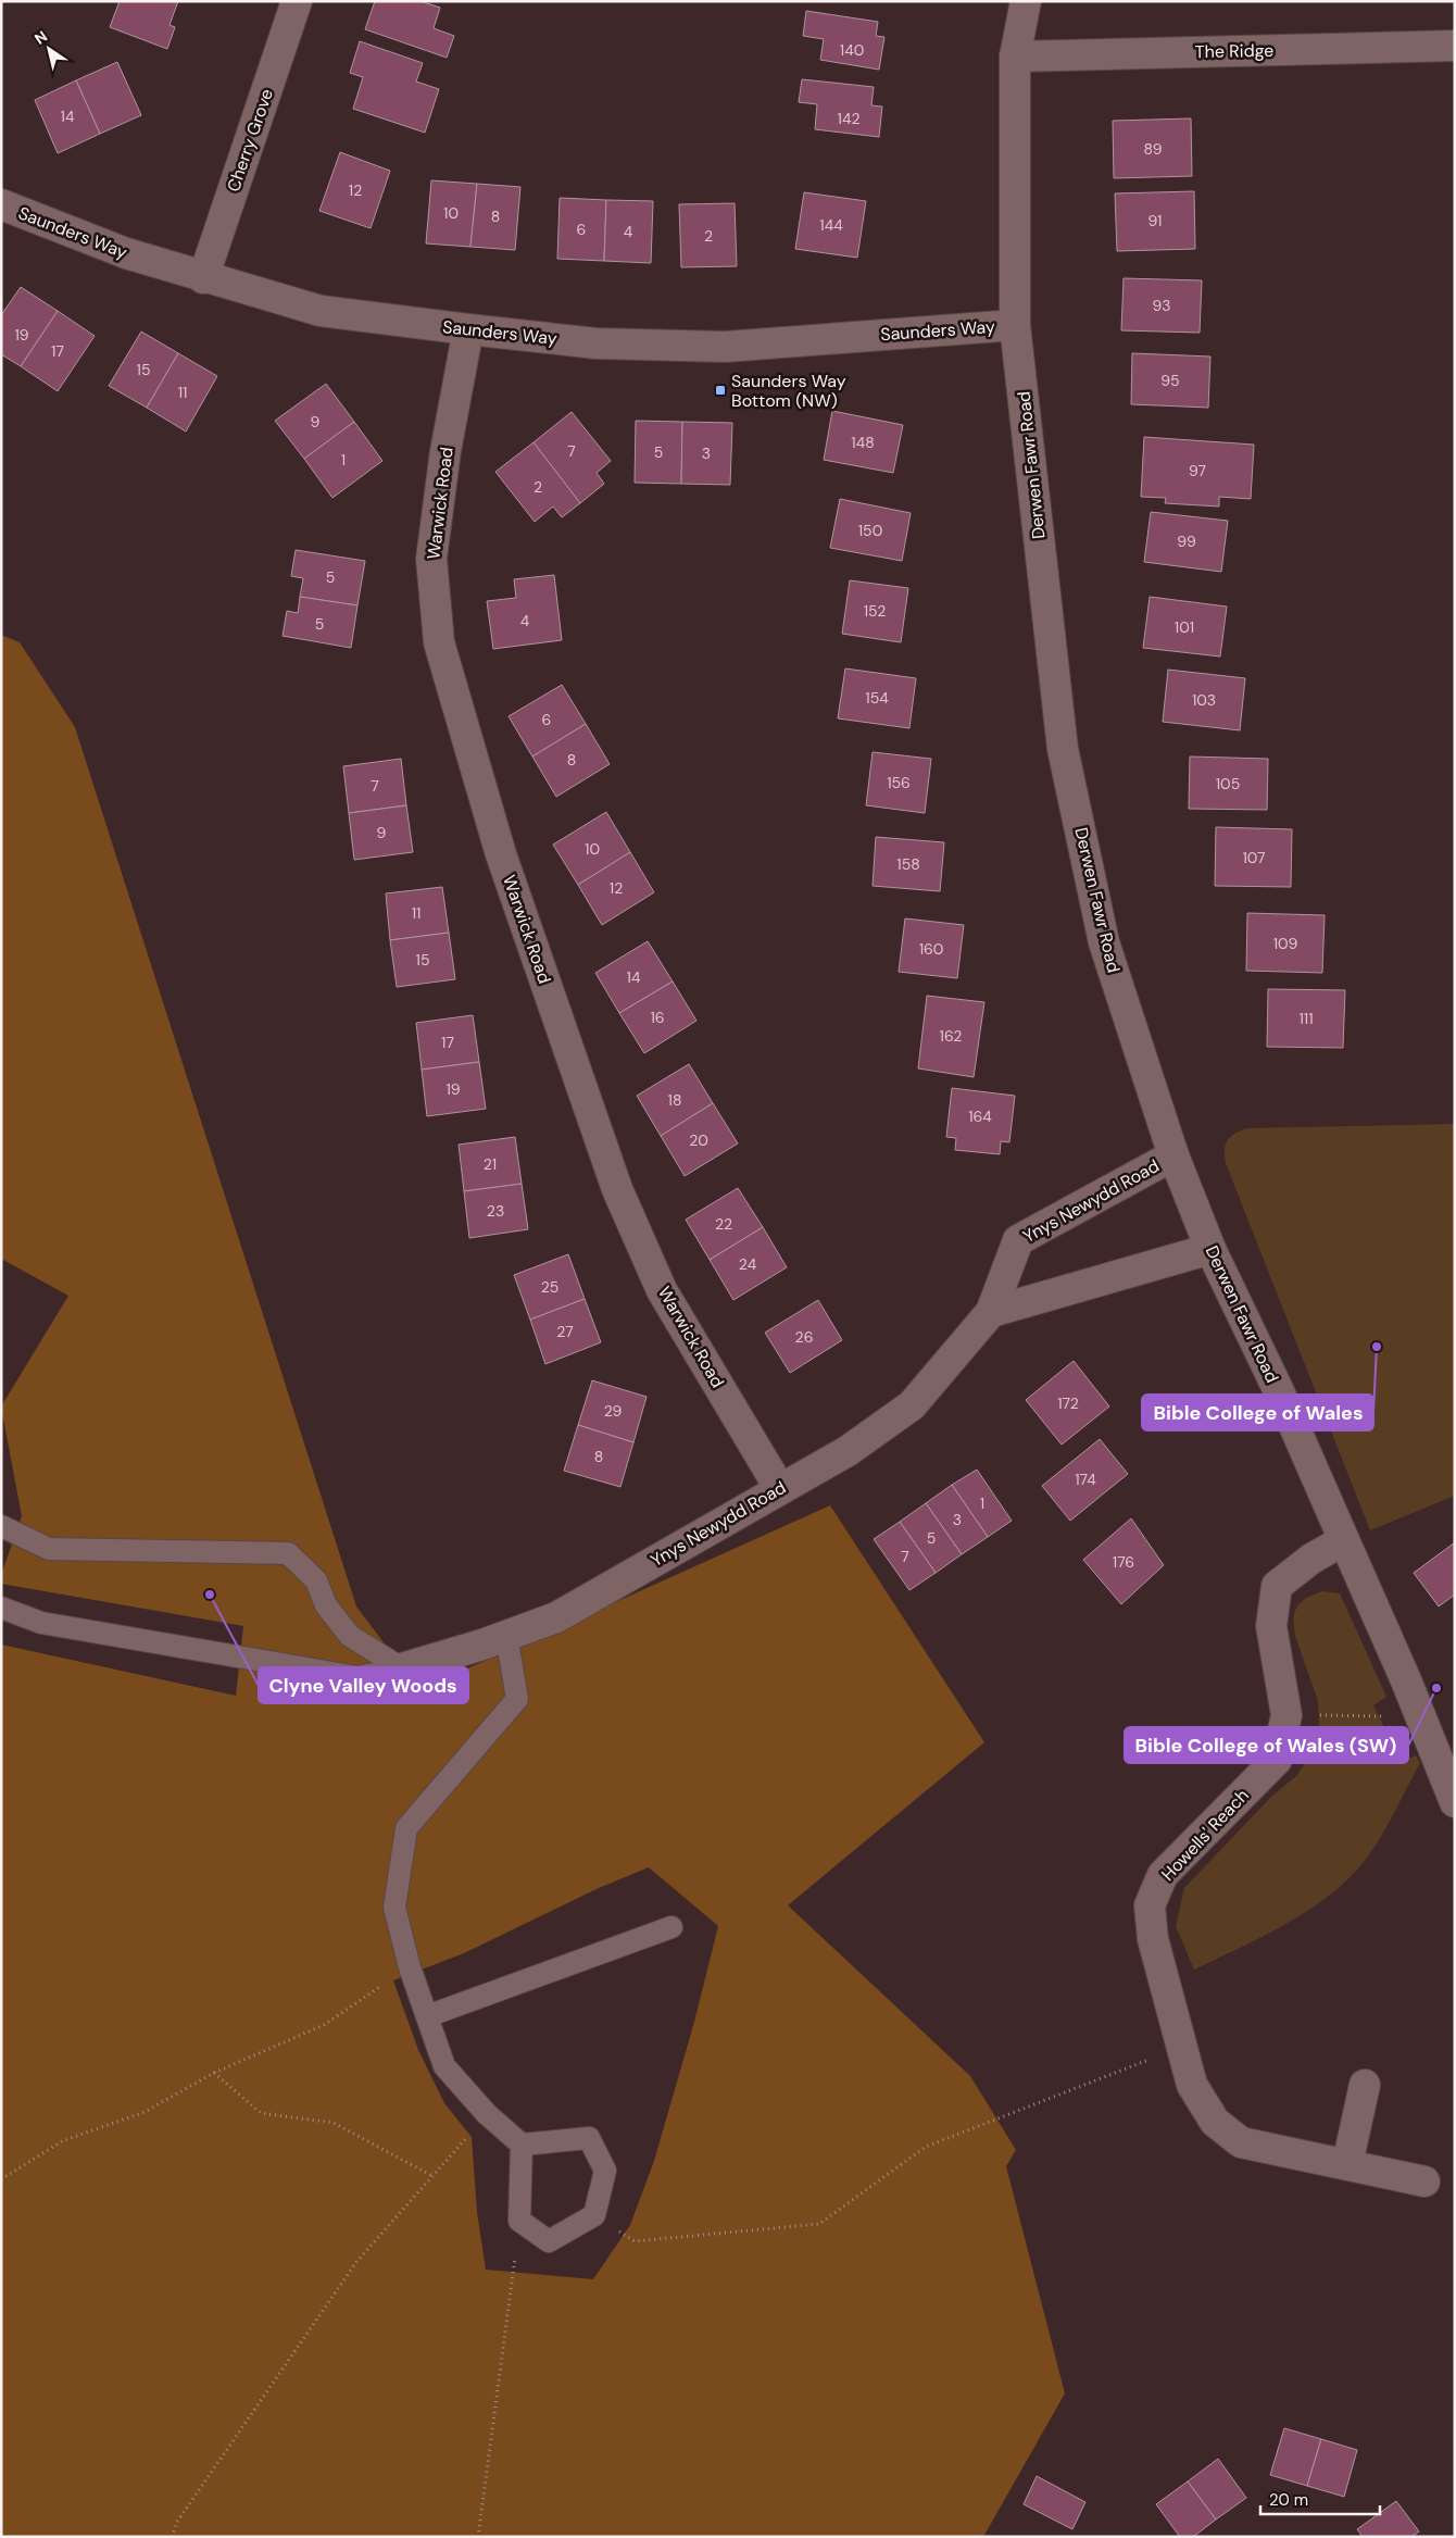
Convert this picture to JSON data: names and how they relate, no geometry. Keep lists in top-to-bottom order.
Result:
{
  "streets": {
    "street": [
      "The Ridge",
      "Cherry Grove",
      "Saunders Way",
      "Derwen Fawr Road",
      "Warwick Road",
      "Ynys Newydd Road",
      "Howells' Reach"
    ]
  },
  "crossings": [
    ["The Ridge", "Derwen Fawr Road"],
    ["Cherry Grove", "Saunders Way"],
    ["Saunders Way", "Derwen Fawr Road"],
    ["Saunders Way", "Warwick Road"],
    ["Derwen Fawr Road", "Ynys Newydd Road"],
    ["Derwen Fawr Road", "Howells' Reach"],
    ["Warwick Road", "Ynys Newydd Road"]
  ],
  "places": {
    "transit": ["Saunders Way Bottom (NW)"],
    "other": ["Bible College of Wales", "Clyne Valley Woods", "Bible College of Wales (SW)"]
  },
  "house_numbers": [
    "140",
    "14",
    "142",
    "89",
    "12",
    "10",
    "8",
    "91",
    "144",
    "6",
    "4",
    "2",
    "93",
    "19",
    "17",
    "15",
    "95",
    "11",
    "9",
    "148",
    "7",
    "5",
    "3",
    "1",
    "97",
    "2",
    "150",
    "99",
    "5",
    "152",
    "4",
    "5",
    "101",
    "154",
    "103",
    "6",
    "8",
    "156",
    "105",
    "7",
    "9",
    "10",
    "107",
    "158",
    "12",
    "11",
    "109",
    "160",
    "15",
    "14",
    "16",
    "111",
    "162",
    "17",
    "19",
    "18",
    "164",
    "20",
    "21",
    "23",
    "22",
    "24",
    "25",
    "27",
    "26",
    "172",
    "29",
    "8",
    "174",
    "1",
    "3",
    "5",
    "7",
    "176"
  ],
  "scale_bar": "20 m",
  "north": "top left"
}
